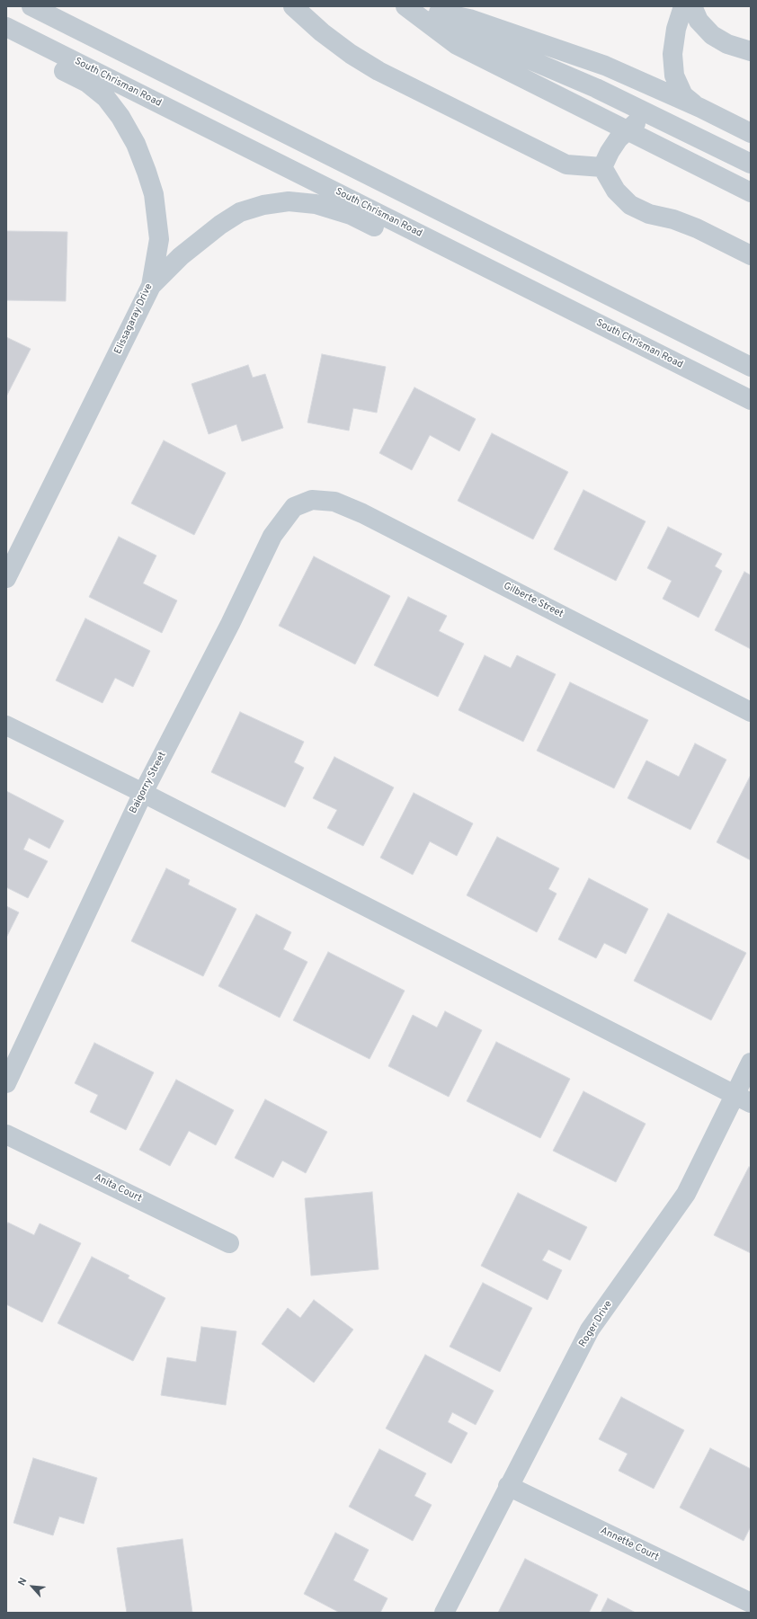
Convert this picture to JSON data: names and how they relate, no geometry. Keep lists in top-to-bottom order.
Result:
{
  "streets": {
    "street": [
      "South Chrisman Road",
      "Elissagaray Drive",
      "Gilberte Street",
      "Baigorry Street",
      "Anita Court",
      "Roger Drive",
      "Annette Court"
    ]
  },
  "crossings": [
    ["Gilberte Street", "Baigorry Street"],
    ["Roger Drive", "Annette Court"]
  ],
  "north": "top left"
}
